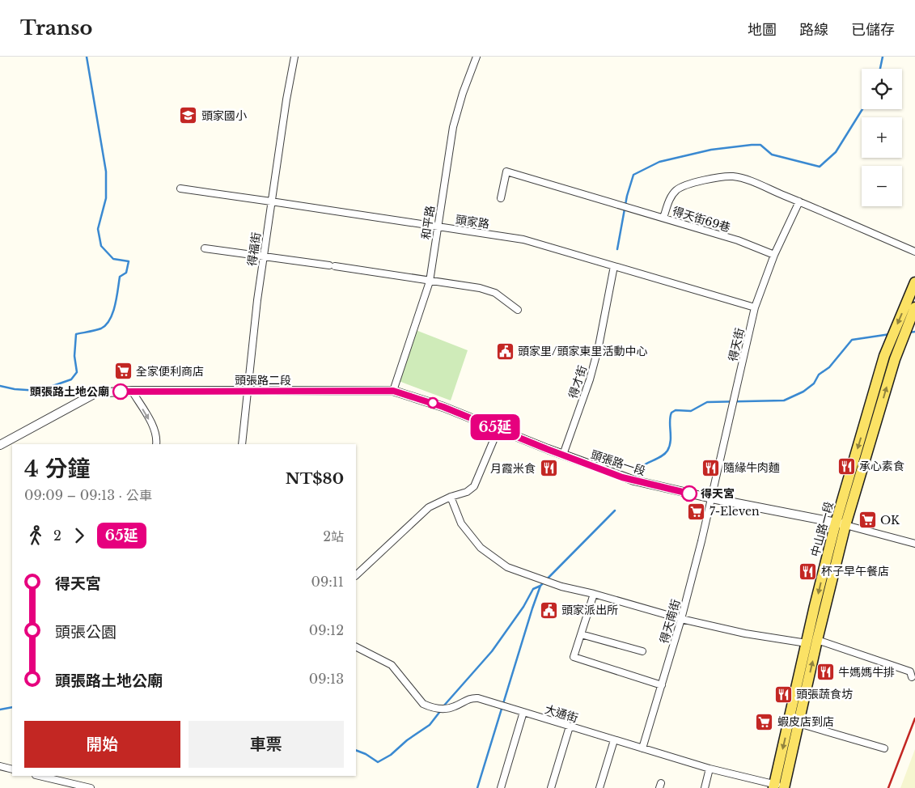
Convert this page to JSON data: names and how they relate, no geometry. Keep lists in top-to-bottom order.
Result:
{
  "streets": {
    "main road": ["中山路一段"],
    "street": [
      "得天街69巷",
      "頭家路",
      "和平路",
      "得福街",
      "得天街",
      "頭張路二段",
      "得才街",
      "頭張路一段",
      "得天南街",
      "大通街"
    ]
  },
  "crossings": [
    ["得天街69巷", "得天街"],
    ["頭家路", "和平路"],
    ["頭家路", "得福街"],
    ["頭家路", "得天街"],
    ["頭家路", "得才街"],
    ["和平路", "頭張路二段"],
    ["和平路", "頭張路一段"],
    ["得福街", "頭張路二段"],
    ["得天街", "頭張路一段"],
    ["得天街", "得天南街"],
    ["頭張路二段", "頭張路一段"],
    ["得才街", "頭張路一段"],
    ["頭張路一段", "中山路一段"],
    ["頭張路一段", "得天南街"],
    ["中山路一段", "大通街"],
    ["得天南街", "大通街"]
  ],
  "places": {
    "school or university": ["頭家國小"],
    "public building": ["頭家里/頭家東里活動中心", "頭家派出所"],
    "supermarket": [
      "全家便利商店",
      "7-Eleven",
      "OK",
      "蝦皮店到店"
    ],
    "other": ["頭張路土地公廟", "得天宮"],
    "restaurant": [
      "承心素食",
      "隨緣牛肉麵",
      "月霞米食",
      "杯子早午餐店",
      "牛媽媽牛排",
      "頭張蔬食坊"
    ]
  },
  "lines": ["bus line 65延"],
  "page": {
    "header": "Transo",
    "nav": ["地圖", "路線", "已儲存"],
    "on_map": "65延",
    "map_buttons": ["+", "−"],
    "heading": ["4 分鐘", "09:09 – 09:13 · 公車", "NT$80"],
    "legs": ["2", "65延", "2站"],
    "list": [
      {
        "name": "得天宮",
        "value": "09:11"
      },
      {
        "name": "頭張公園",
        "value": "09:12"
      },
      {
        "name": "頭張路土地公廟",
        "value": "09:13"
      }
    ],
    "buttons": ["開始", "車票"]
  }
}
